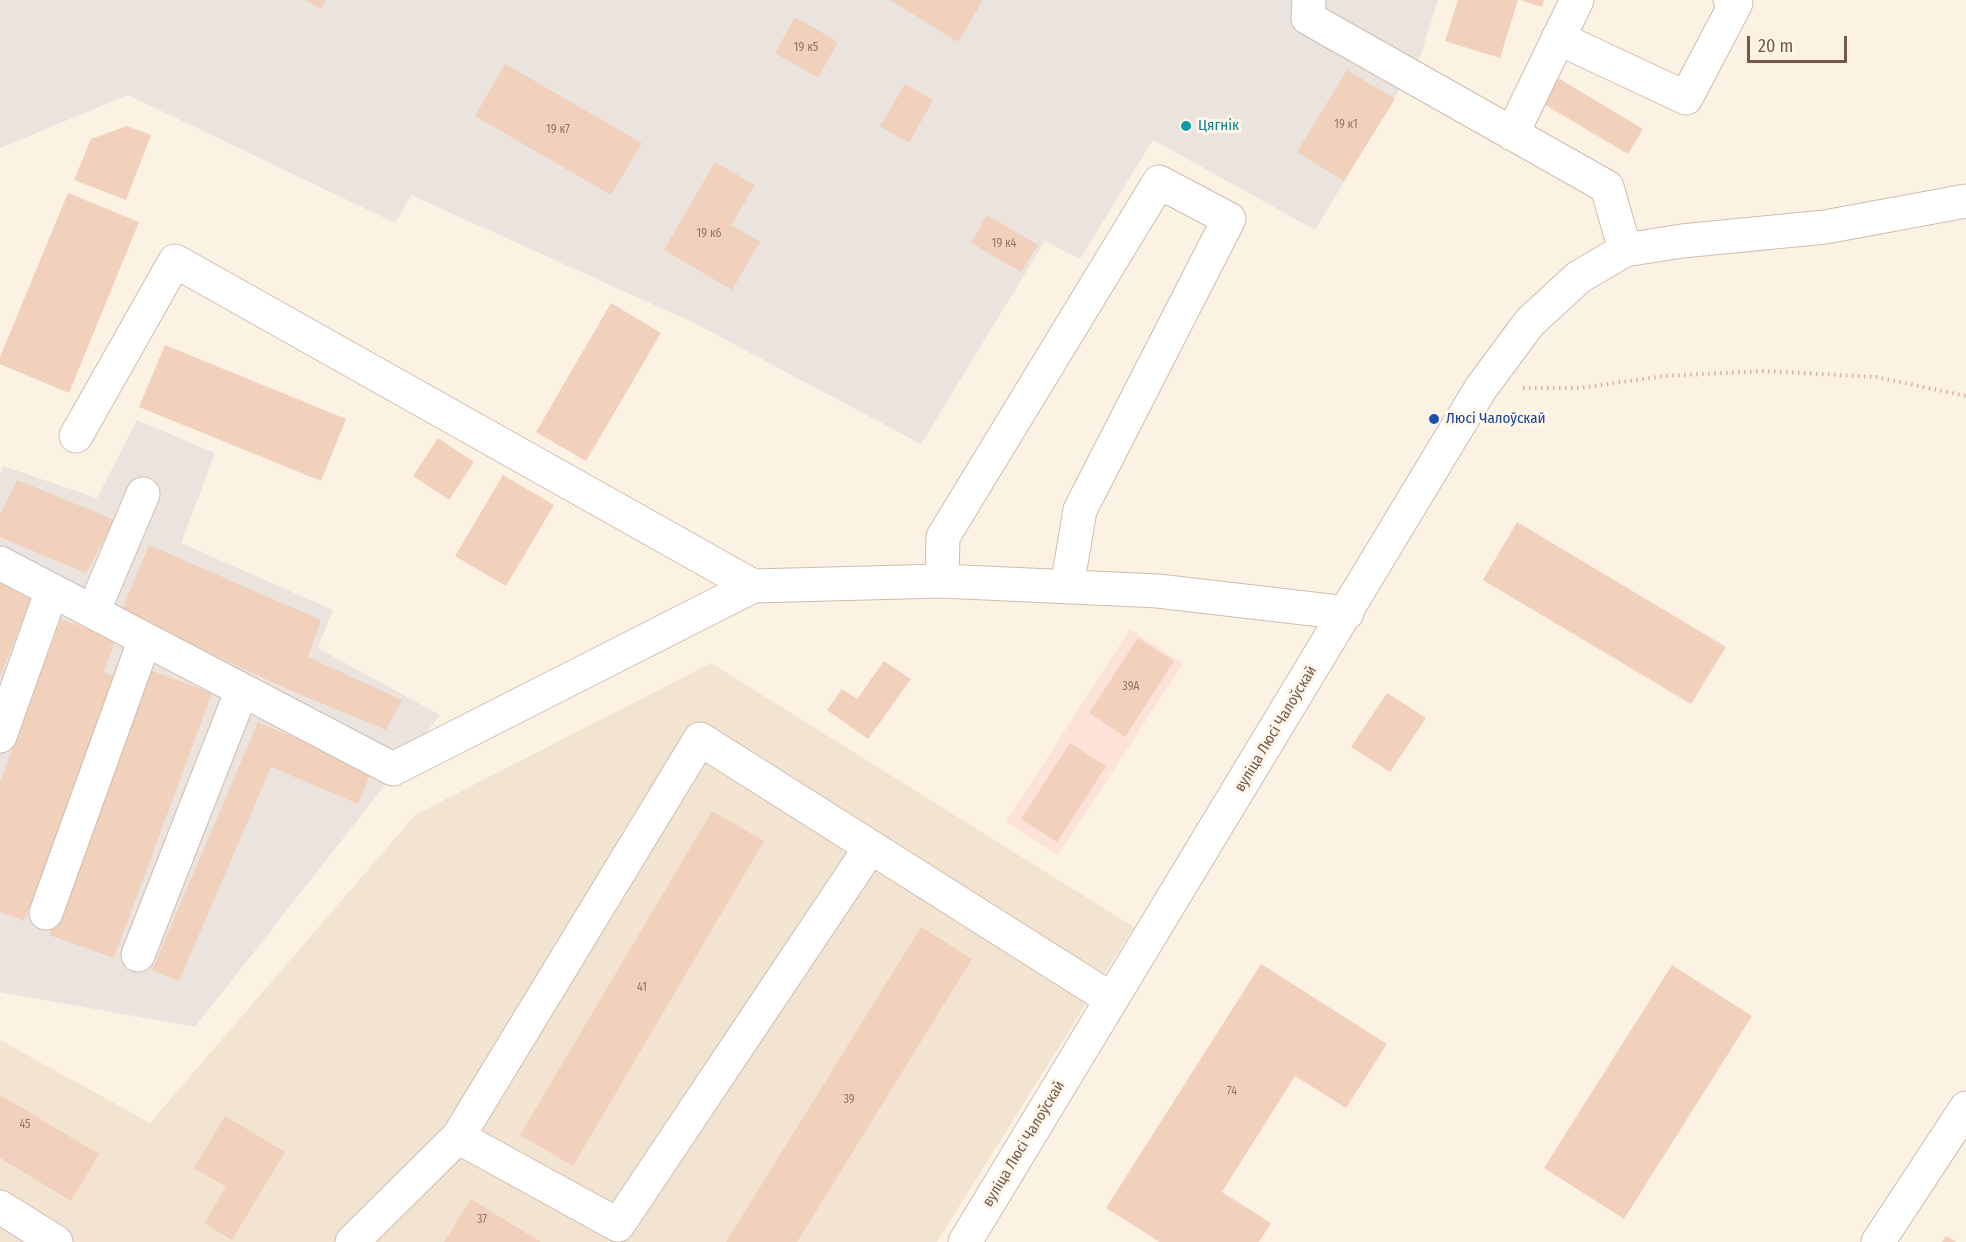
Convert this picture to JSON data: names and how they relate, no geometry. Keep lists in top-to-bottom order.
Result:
{
  "streets": {
    "street": ["вуліца Люсі Чалоўскай"]
  },
  "places": ["Цягнік", "Люсі Чалоўскай"],
  "house_numbers": [
    "19 к5",
    "19 к1",
    "19 к7",
    "19 к6",
    "19 к4",
    "39А",
    "41",
    "74",
    "39",
    "45",
    "37"
  ],
  "scale_bar": "20 m"
}
